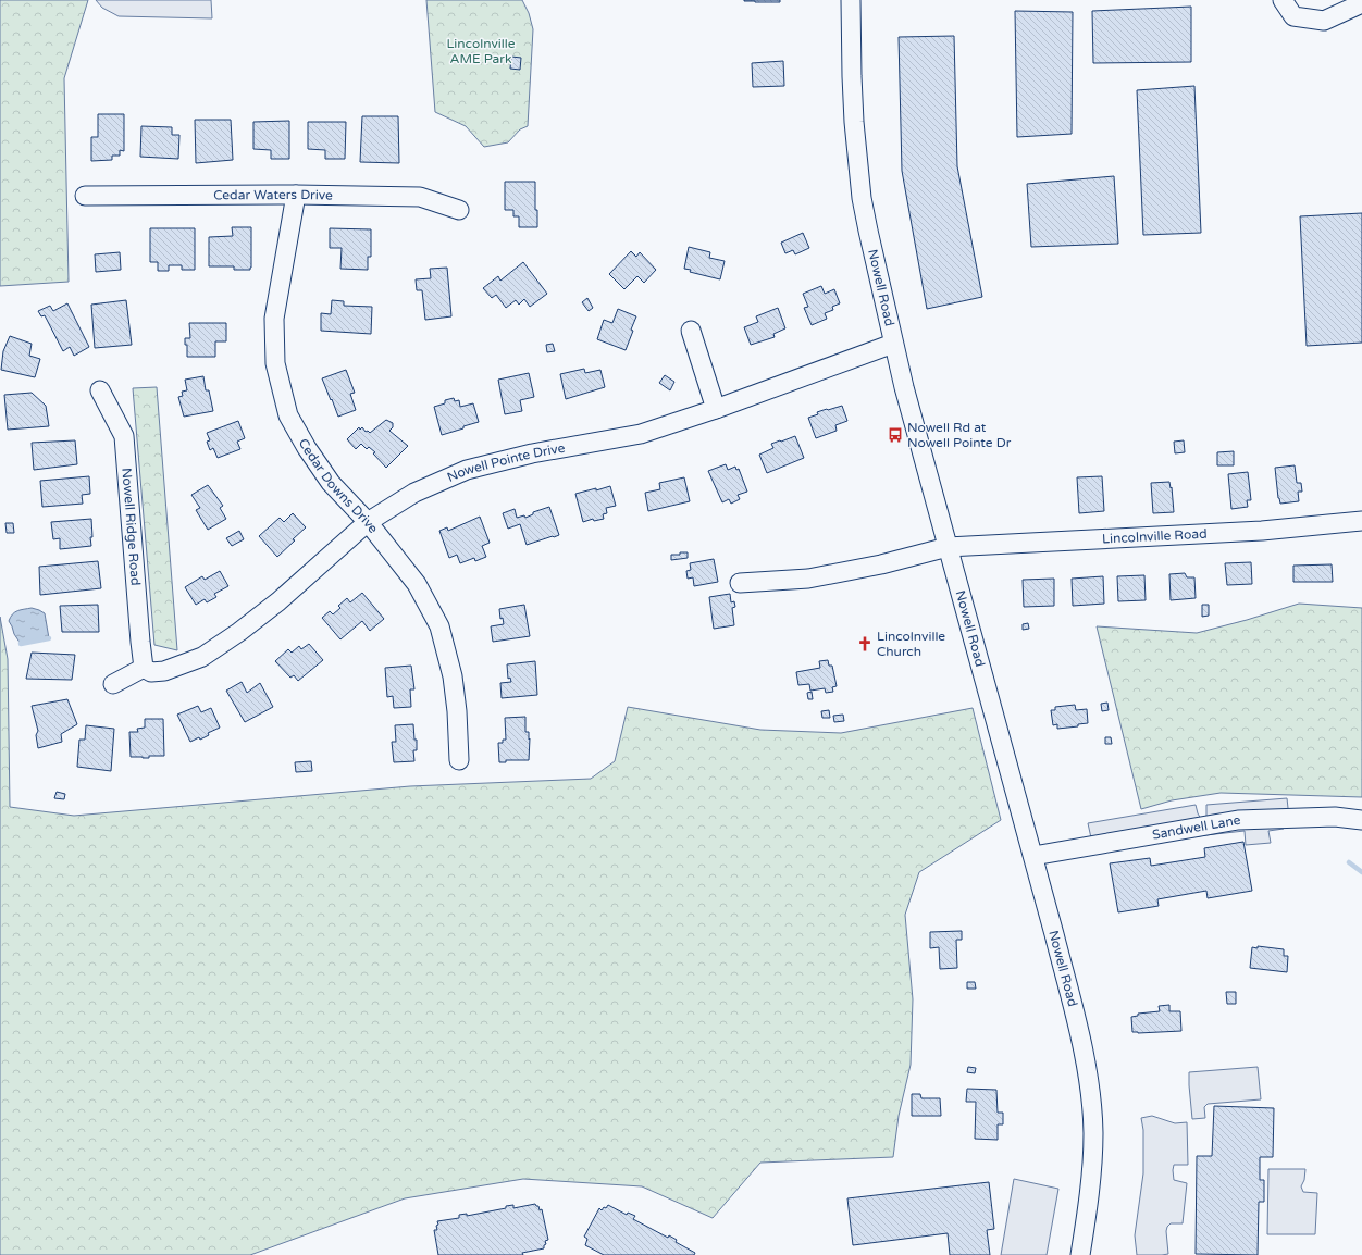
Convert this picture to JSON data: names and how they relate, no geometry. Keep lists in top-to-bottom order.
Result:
{
  "streets": {
    "street": [
      "Cedar Waters Drive",
      "Nowell Road",
      "Nowell Pointe Drive",
      "Cedar Downs Drive",
      "Nowell Ridge Road",
      "Lincolnville Road",
      "Sandwell Lane"
    ]
  },
  "crossings": [
    ["Cedar Waters Drive", "Cedar Downs Drive"],
    ["Nowell Road", "Nowell Pointe Drive"],
    ["Nowell Road", "Lincolnville Road"],
    ["Nowell Road", "Sandwell Lane"],
    ["Nowell Pointe Drive", "Cedar Downs Drive"],
    ["Nowell Pointe Drive", "Nowell Ridge Road"]
  ],
  "parks": ["Lincolnville AME Park"],
  "places": {
    "bus stop": ["Nowell Rd at Nowell Pointe Dr"],
    "church": ["Lincolnville Church"]
  }
}
